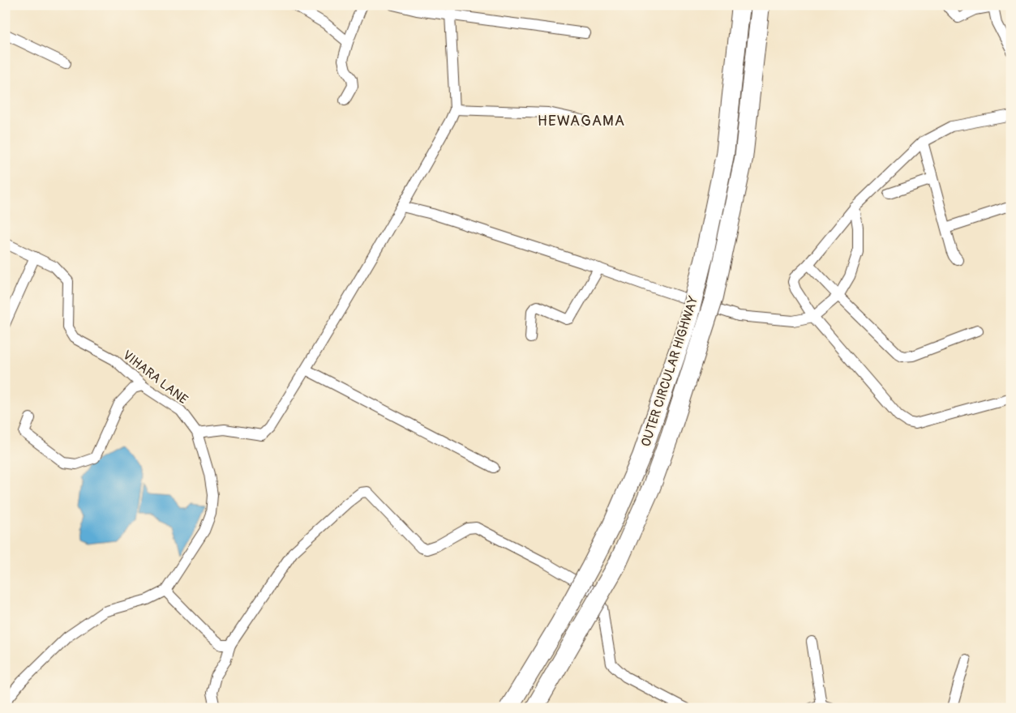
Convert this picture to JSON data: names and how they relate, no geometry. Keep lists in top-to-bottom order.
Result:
{
  "streets": {
    "highway": ["OUTER CIRCULAR HIGHWAY"],
    "street": ["VIHARA LANE"]
  },
  "districts": ["HEWAGAMA"]
}
